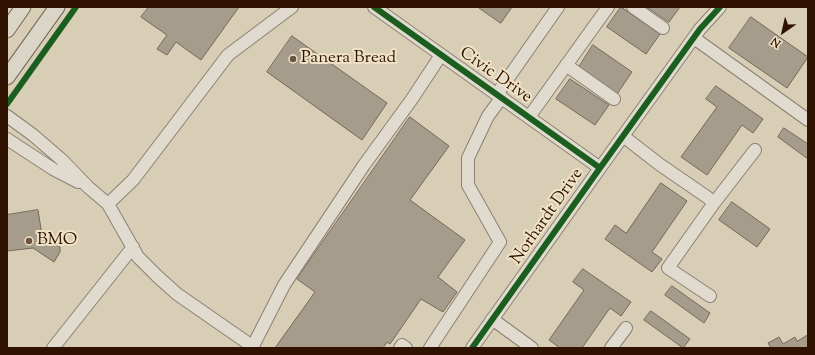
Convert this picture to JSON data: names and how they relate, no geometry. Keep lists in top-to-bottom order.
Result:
{
  "streets": {
    "street": ["Civic Drive", "Norhardt Drive"]
  },
  "crossings": [
    ["Civic Drive", "Norhardt Drive"]
  ],
  "places": ["Panera Bread", "BMO"],
  "north": "bottom left"
}
